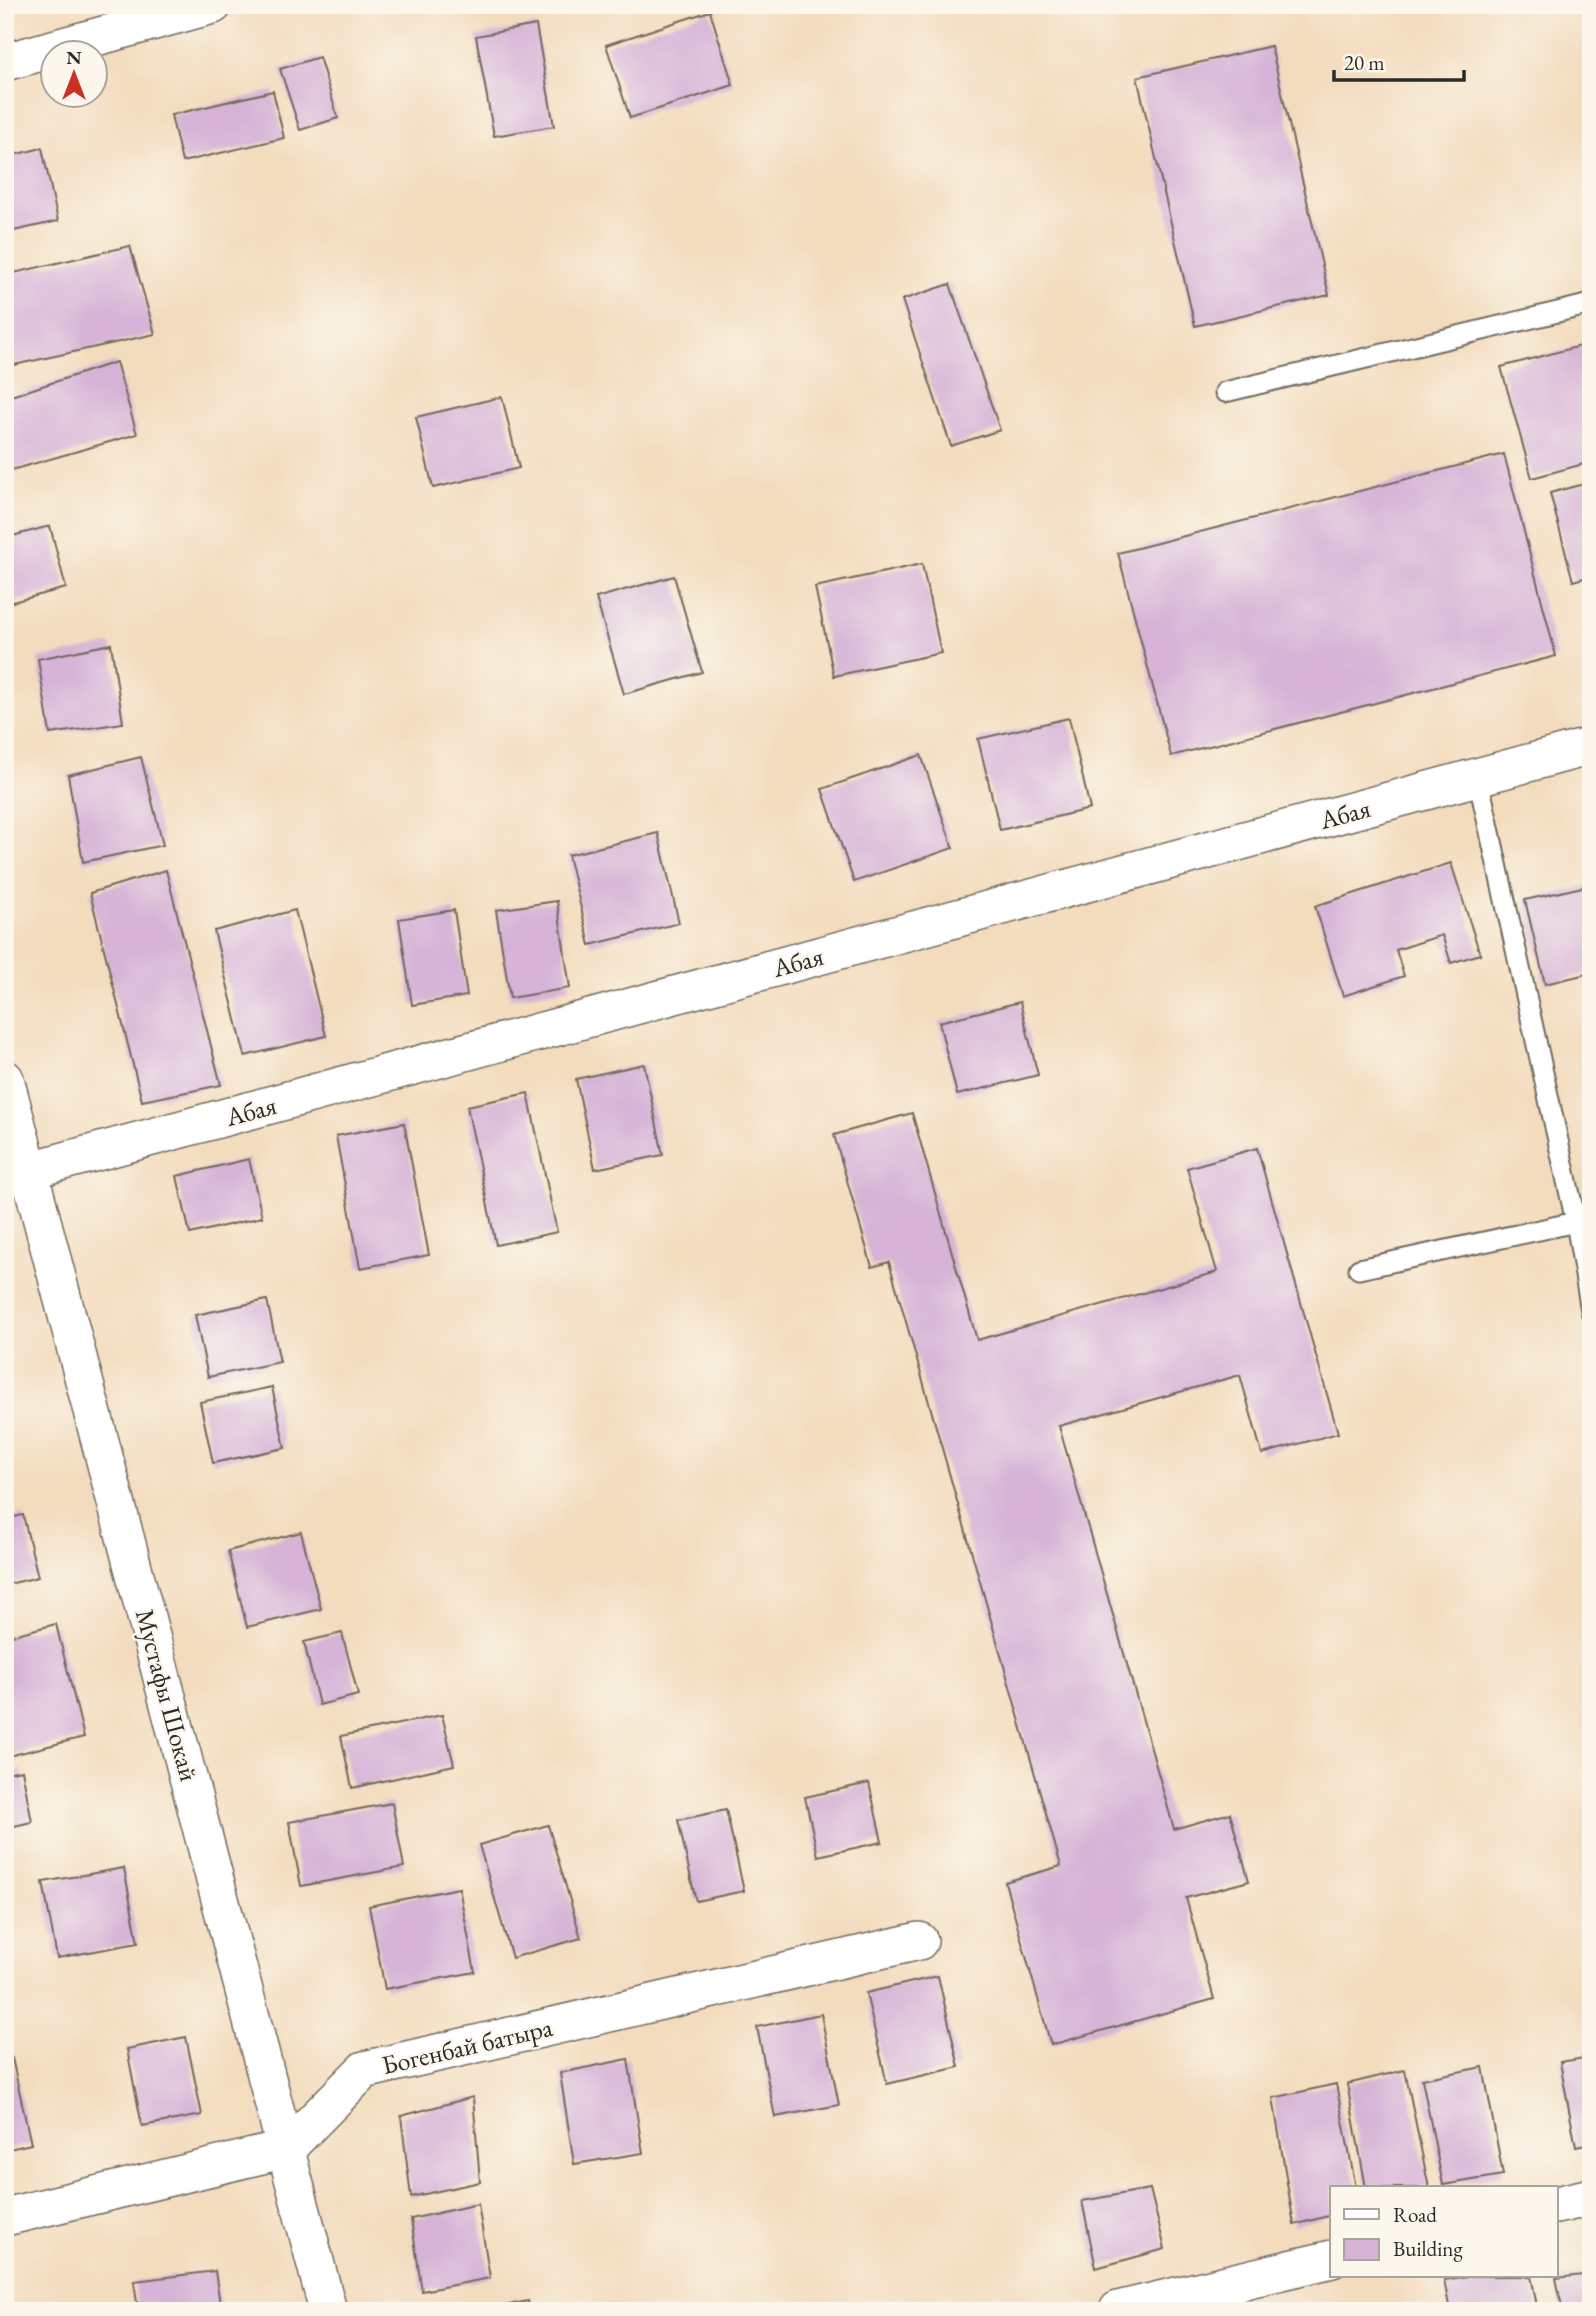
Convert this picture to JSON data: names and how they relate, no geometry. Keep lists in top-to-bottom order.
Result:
{
  "streets": {
    "street": ["Абая", "Мустафы Шокай", "Богенбай батыра"]
  },
  "crossings": [
    ["Абая", "Мустафы Шокай"],
    ["Мустафы Шокай", "Богенбай батыра"]
  ],
  "legend": ["Road", "Building"],
  "scale_bar": "20 m",
  "north": "top"
}
